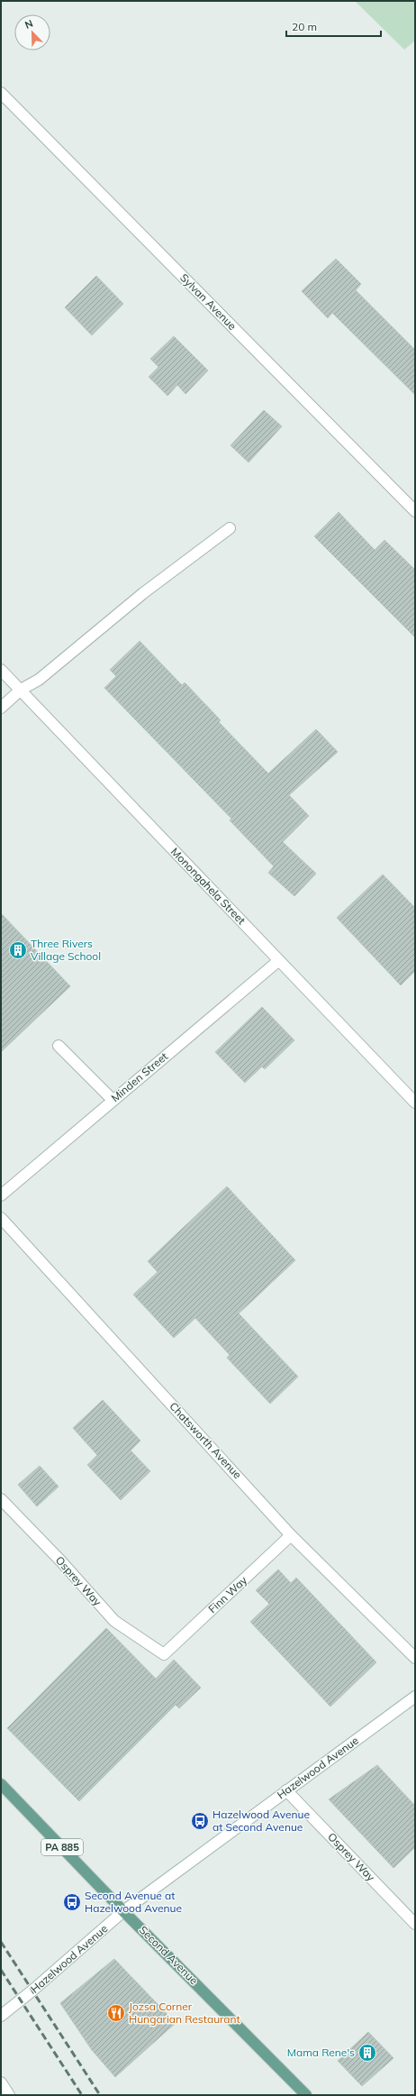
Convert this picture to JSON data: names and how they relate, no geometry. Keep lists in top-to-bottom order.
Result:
{
  "streets": {
    "main road": ["PA 885", "Second Avenue"],
    "street": [
      "Sylvan Avenue",
      "Monongahela Street",
      "Minden Street",
      "Chatsworth Avenue",
      "Osprey Way",
      "Finn Way",
      "Hazelwood Avenue"
    ]
  },
  "crossings": [
    ["Monongahela Street", "Minden Street"],
    ["Chatsworth Avenue", "Finn Way"],
    ["Osprey Way", "Finn Way"],
    ["Osprey Way", "Hazelwood Avenue"],
    ["Hazelwood Avenue", "Second Avenue"]
  ],
  "places": {
    "building": ["Three Rivers Village School", "Mama Rene's"],
    "bus stop": ["Hazelwood Avenue at Second Avenue", "Second Avenue at Hazelwood Avenue"],
    "restaurant": ["Jozsa Corner Hungarian Restaurant"]
  },
  "scale_bar": "20 m",
  "north": "top left"
}
